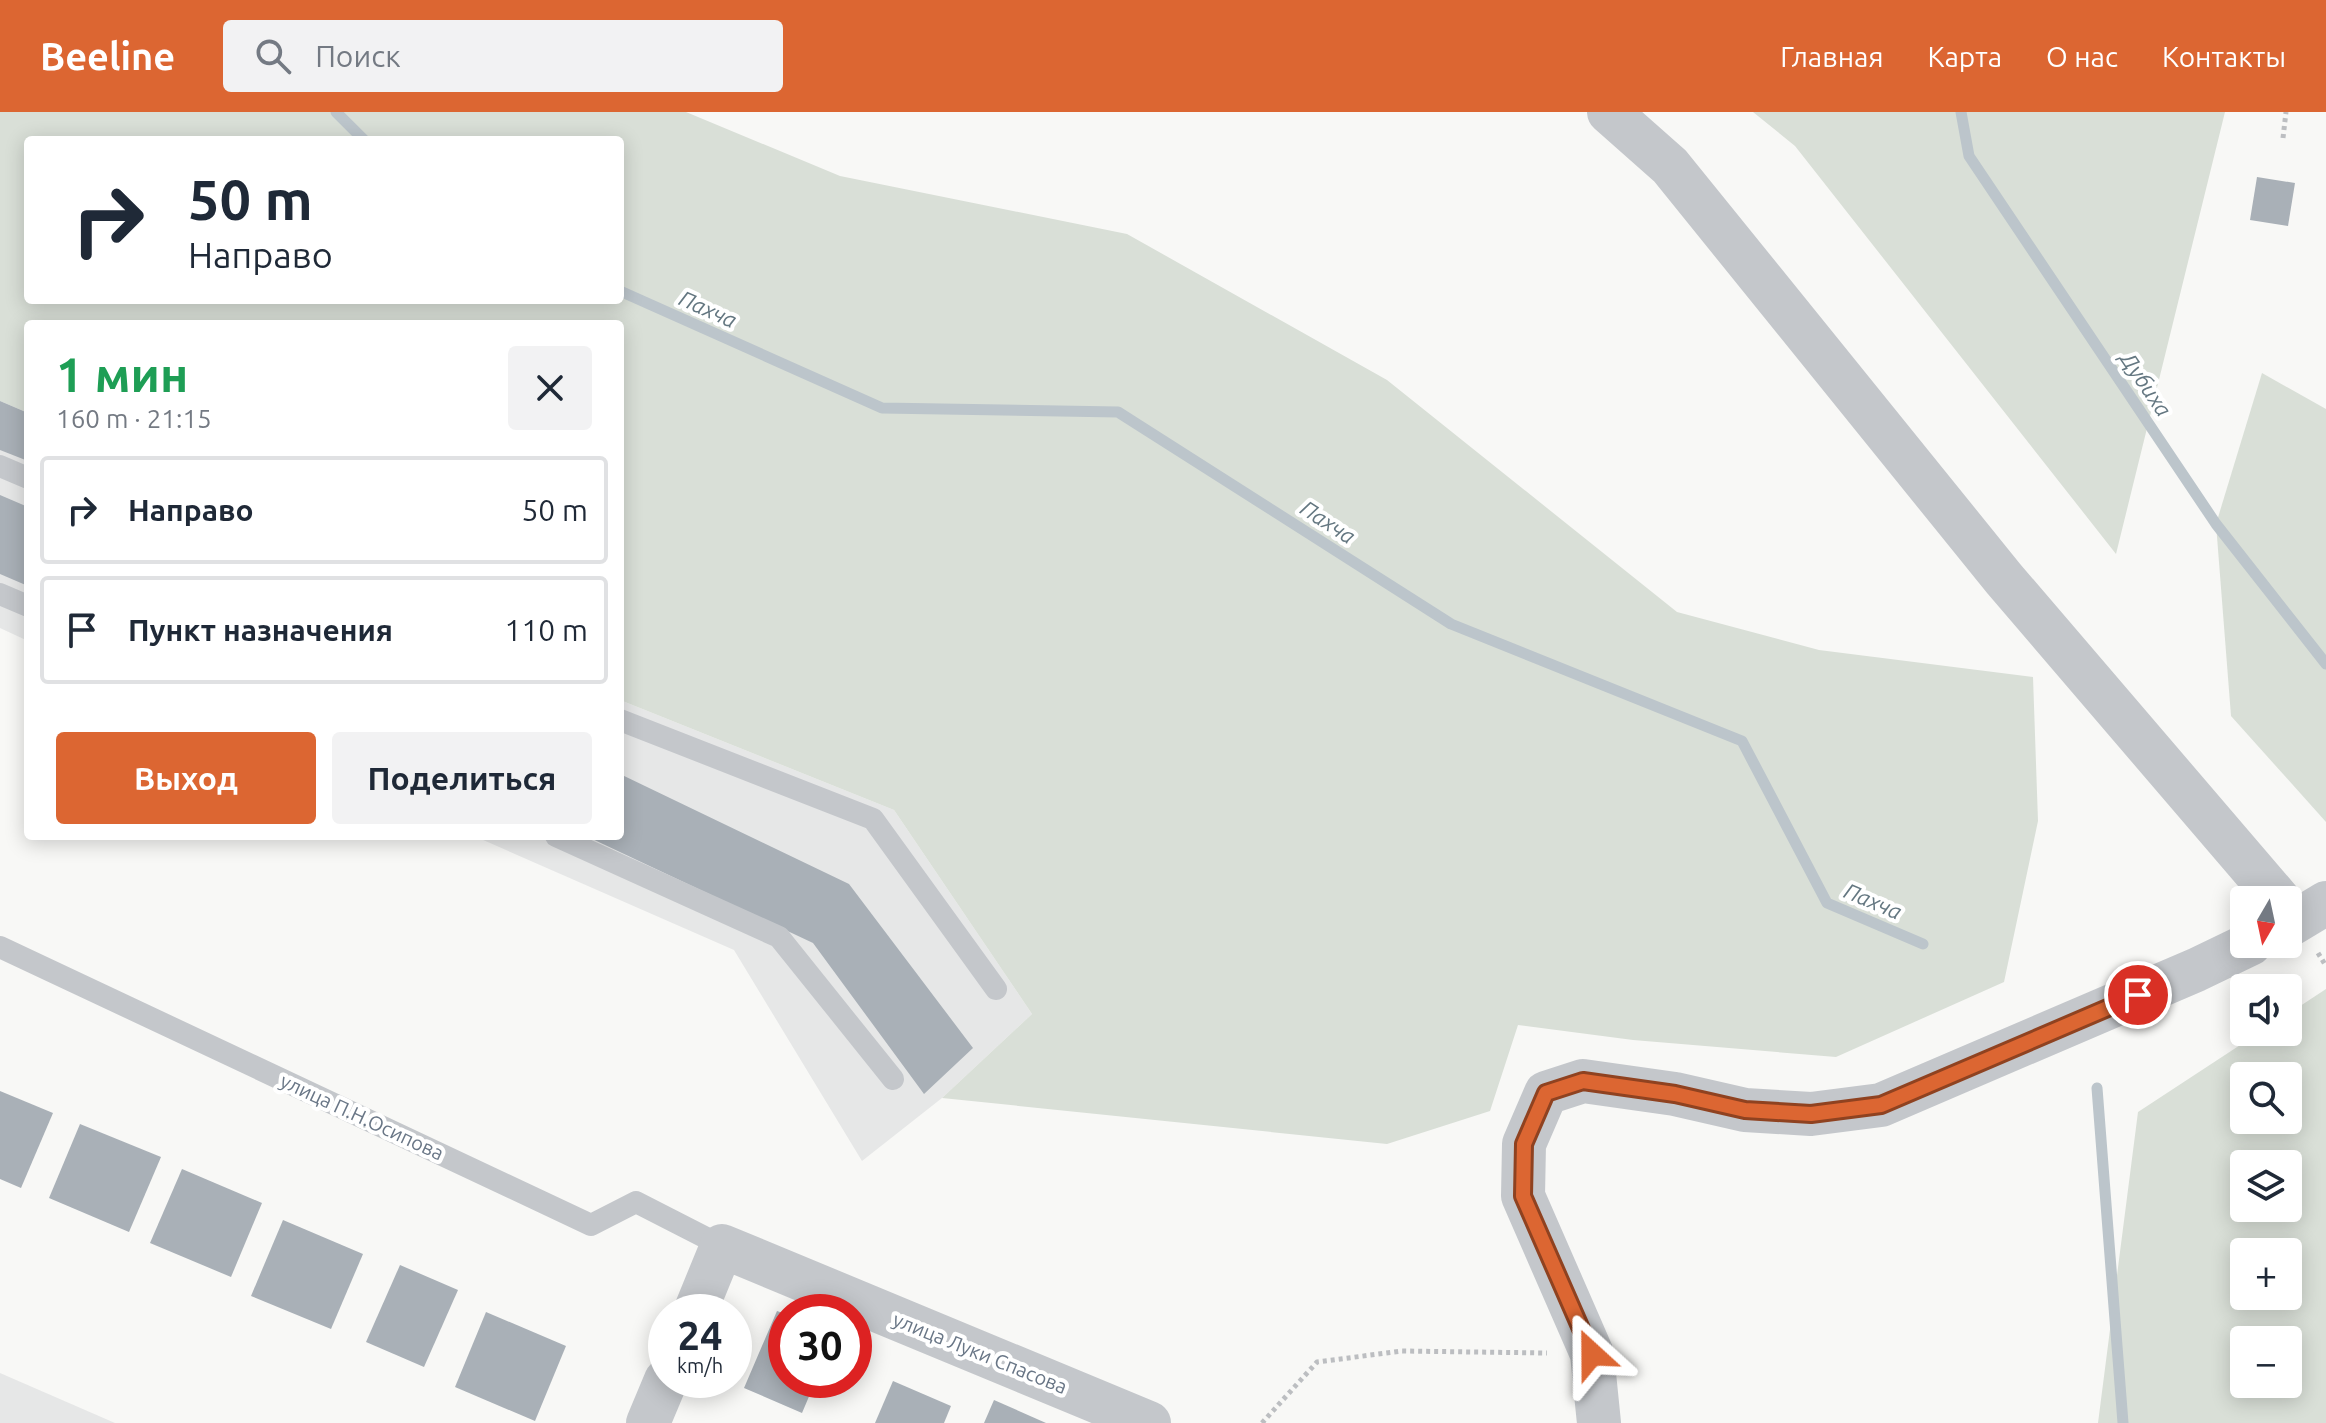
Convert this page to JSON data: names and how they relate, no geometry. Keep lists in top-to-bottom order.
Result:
{
  "streets": {
    "street": ["улица Луки Спасова"],
    "lane": ["улица П.Н.Осипова"]
  },
  "crossings": [
    ["улица П.Н.Осипова", "улица Луки Спасова"]
  ],
  "water": ["Пахча", "Дубиха"],
  "north": "bottom",
  "page": {
    "header": "Beeline",
    "search": "Поиск",
    "nav": [
      "Главная",
      "Карта",
      "О нас",
      "Контакты"
    ],
    "turn": ["50 m", "Направо"],
    "heading": ["1 мин", "160 m · 21:15"],
    "list": [
      {
        "name": "Направо",
        "value": "50 m"
      },
      {
        "name": "Пункт назначения",
        "value": "110 m"
      }
    ],
    "buttons": ["Выход", "Поделиться"],
    "map_buttons": ["+", "−"],
    "speed": "24 km/h",
    "limit": "30"
  }
}
